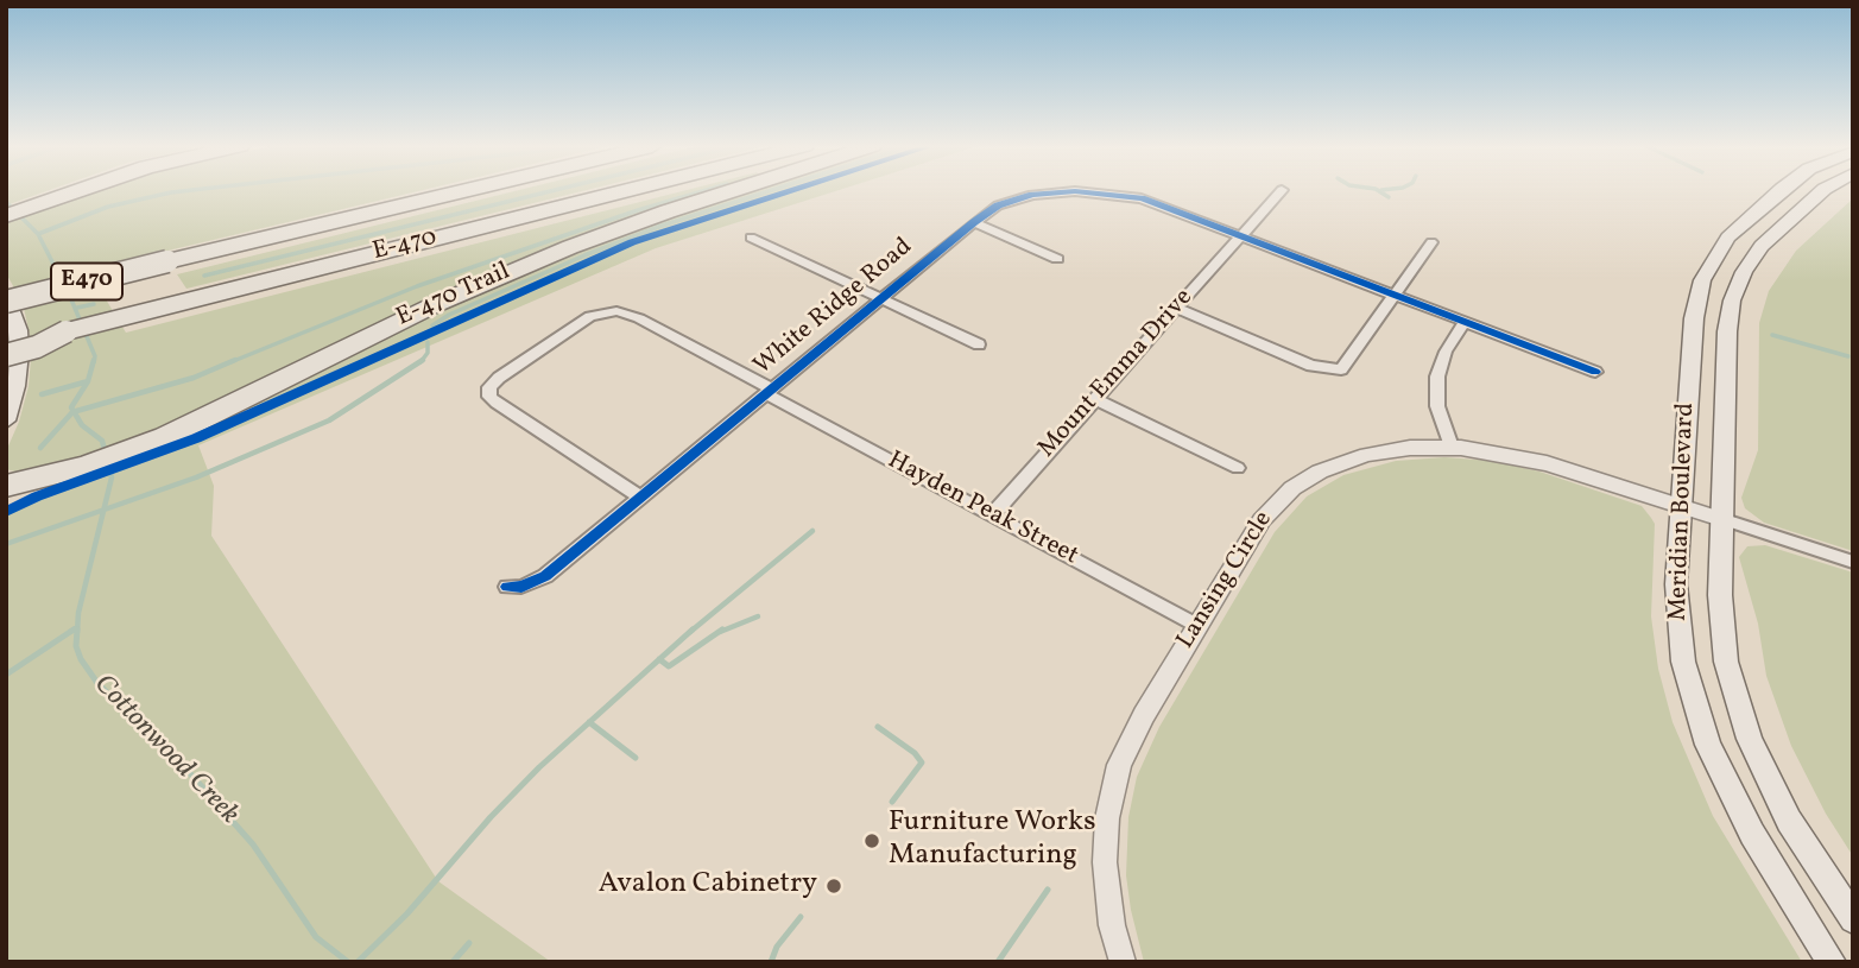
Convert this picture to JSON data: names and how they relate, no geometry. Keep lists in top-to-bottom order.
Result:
{
  "streets": {
    "highway": ["E-470", "E470"],
    "main road": ["Meridian Boulevard"],
    "street": [
      "White Ridge Road",
      "Mount Emma Drive",
      "Hayden Peak Street",
      "Lansing Circle"
    ],
    "cycle path": ["E-470 Trail"]
  },
  "crossings": [
    ["White Ridge Road", "Mount Emma Drive"],
    ["White Ridge Road", "Hayden Peak Street"],
    ["Mount Emma Drive", "Hayden Peak Street"],
    ["Hayden Peak Street", "Lansing Circle"],
    ["Meridian Boulevard", "Lansing Circle"]
  ],
  "water": ["Cottonwood Creek"],
  "places": ["Furniture Works Manufacturing", "Avalon Cabinetry"]
}
